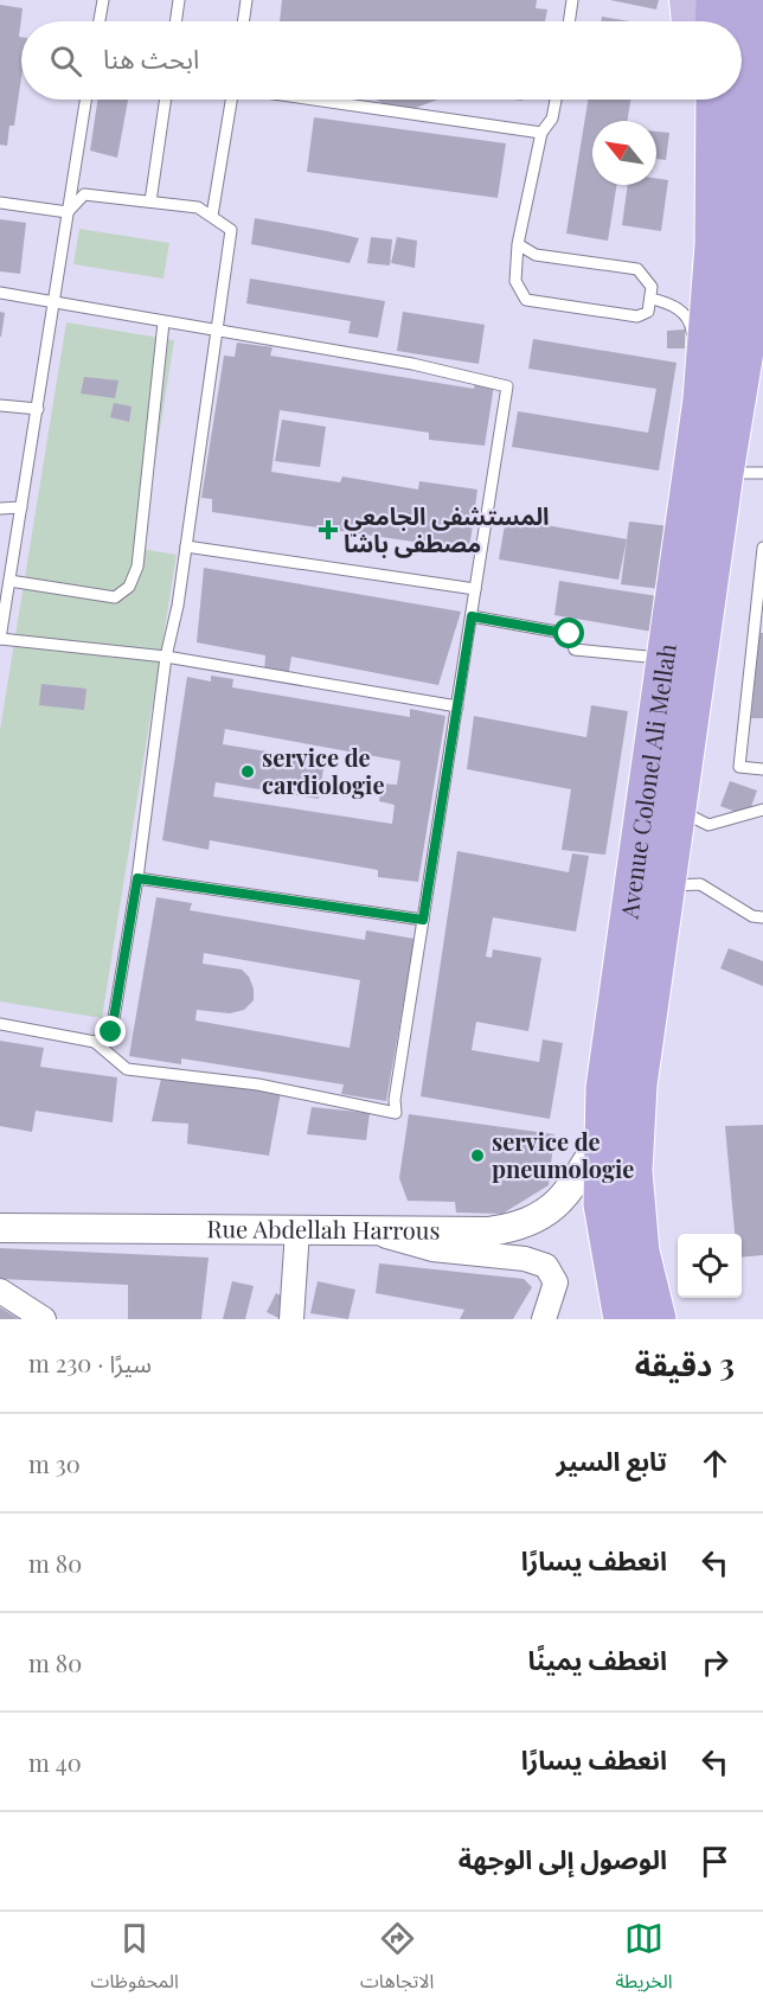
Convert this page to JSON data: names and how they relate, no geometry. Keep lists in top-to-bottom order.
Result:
{
  "streets": {
    "highway": ["Avenue Colonel Ali Mellah"],
    "street": ["Rue Abdellah Harrous"]
  },
  "crossings": [
    ["Avenue Colonel Ali Mellah", "Rue Abdellah Harrous"]
  ],
  "places": {
    "health": ["المستشفى الجامعي مصطفى باشا"],
    "other": ["service de cardiologie", "service de pneumologie"]
  },
  "north": "top left",
  "page": {
    "search": "ابحث هنا",
    "heading": ["3 دقيقة", "سيرًا · 230 m"],
    "list": [
      ["تابع السير", "30 m"],
      ["انعطف يسارًا", "80 m"],
      ["انعطف يمينًا", "80 m"],
      ["انعطف يسارًا", "40 m"],
      "الوصول إلى الوجهة"
    ],
    "nav": ["الخريطة", "الاتجاهات", "المحفوظات"]
  }
}
